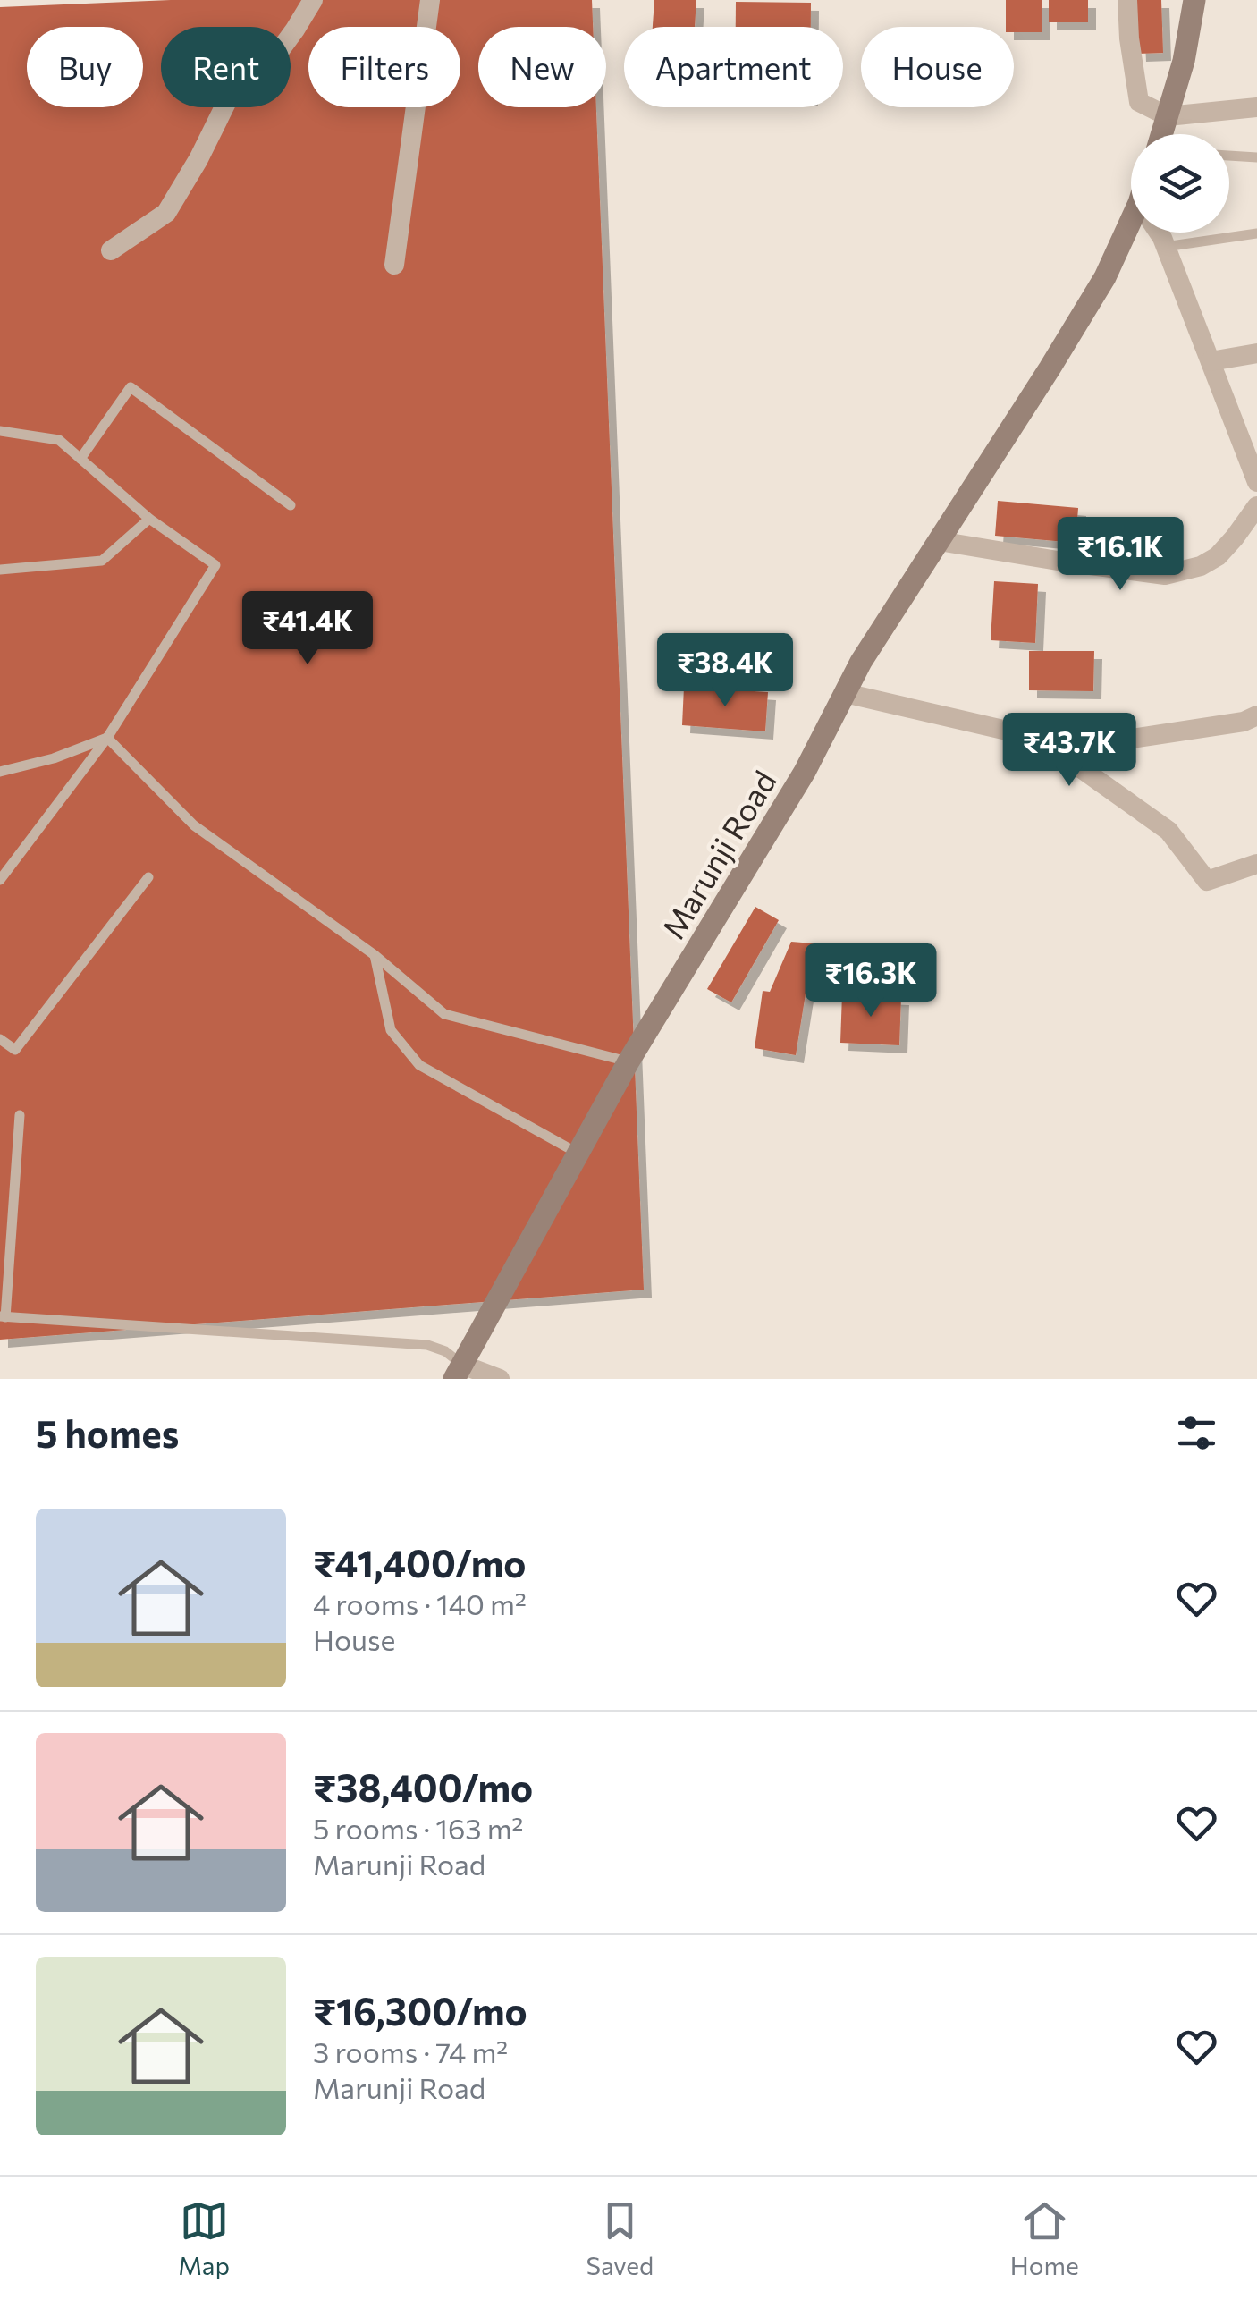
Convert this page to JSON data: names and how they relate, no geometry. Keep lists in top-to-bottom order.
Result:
{
  "streets": {
    "street": ["Marunji Road"]
  },
  "page": {
    "chip": [
      "Buy",
      "Rent",
      "Filters",
      "New",
      "Apartment",
      "House"
    ],
    "price": [
      "₹16.1K",
      "₹41.4K",
      "₹38.4K",
      "₹43.7K",
      "₹16.3K"
    ],
    "heading": "5 homes",
    "list": [
      {
        "name": "₹41,400/mo",
        "note": "4 rooms · 140 m² · House"
      },
      {
        "name": "₹38,400/mo",
        "note": "5 rooms · 163 m² · Marunji Road"
      },
      {
        "name": "₹16,300/mo",
        "note": "3 rooms · 74 m² · Marunji Road"
      }
    ],
    "tabs": ["Map", "Saved", "Home"]
  }
}
